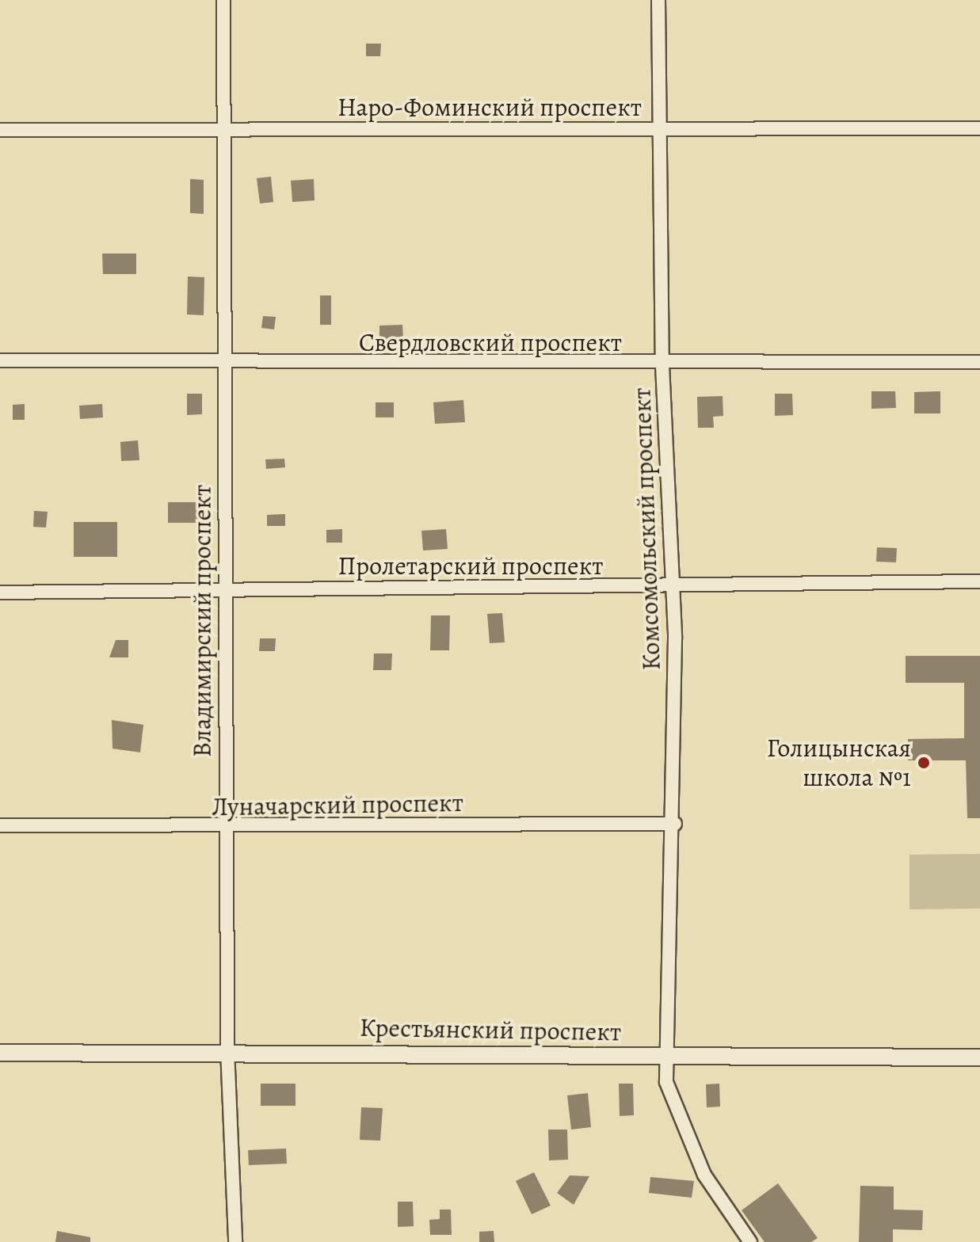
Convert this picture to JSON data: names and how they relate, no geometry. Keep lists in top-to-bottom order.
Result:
{
  "streets": {
    "street": [
      "Наро-Фоминский проспект",
      "Свердловский проспект",
      "Комсомольский проспект",
      "Пролетарский проспект",
      "Владимирский проспект",
      "Луначарский проспект",
      "Крестьянский проспект"
    ]
  },
  "crossings": [
    ["Наро-Фоминский проспект", "Комсомольский проспект"],
    ["Наро-Фоминский проспект", "Владимирский проспект"],
    ["Свердловский проспект", "Комсомольский проспект"],
    ["Свердловский проспект", "Владимирский проспект"],
    ["Комсомольский проспект", "Пролетарский проспект"],
    ["Комсомольский проспект", "Луначарский проспект"],
    ["Комсомольский проспект", "Крестьянский проспект"],
    ["Пролетарский проспект", "Владимирский проспект"],
    ["Владимирский проспект", "Луначарский проспект"],
    ["Владимирский проспект", "Крестьянский проспект"]
  ],
  "places": ["Голицынская школа №1"]
}
